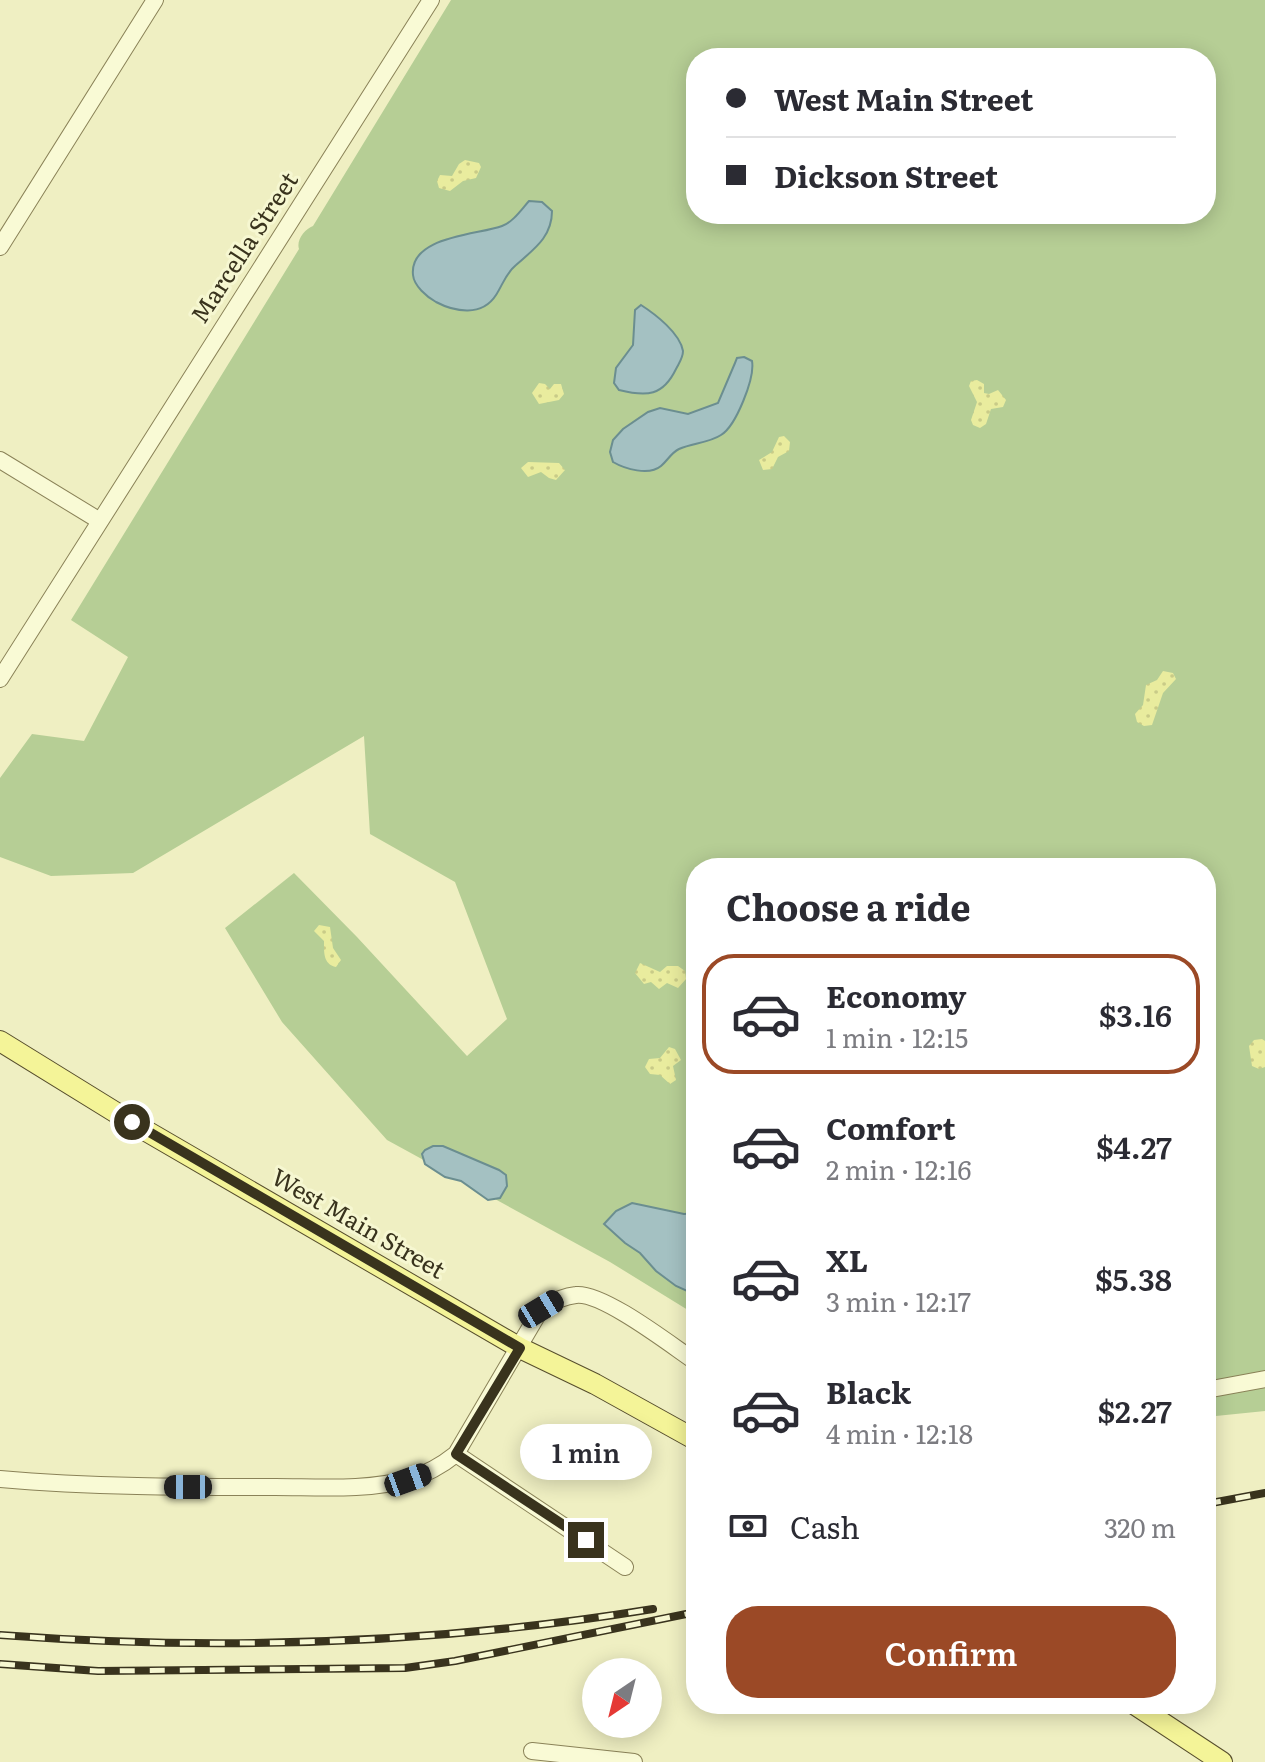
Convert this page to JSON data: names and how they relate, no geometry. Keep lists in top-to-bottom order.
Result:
{
  "streets": {
    "main road": ["West Main Street"],
    "street": ["Marcella Street"]
  },
  "north": "bottom left",
  "page": {
    "banner": ["West Main Street", "Dickson Street"],
    "heading": "Choose a ride",
    "list": [
      {
        "name": "Economy",
        "note": "1 min · 12:15",
        "value": "$3.16"
      },
      {
        "name": "Comfort",
        "note": "2 min · 12:16",
        "value": "$4.27"
      },
      {
        "name": "XL",
        "note": "3 min · 12:17",
        "value": "$5.38"
      },
      {
        "name": "Black",
        "note": "4 min · 12:18",
        "value": "$2.27"
      }
    ],
    "bubble": "1 min",
    "pay": ["Cash", "320 m"],
    "buttons": "Confirm"
  }
}
